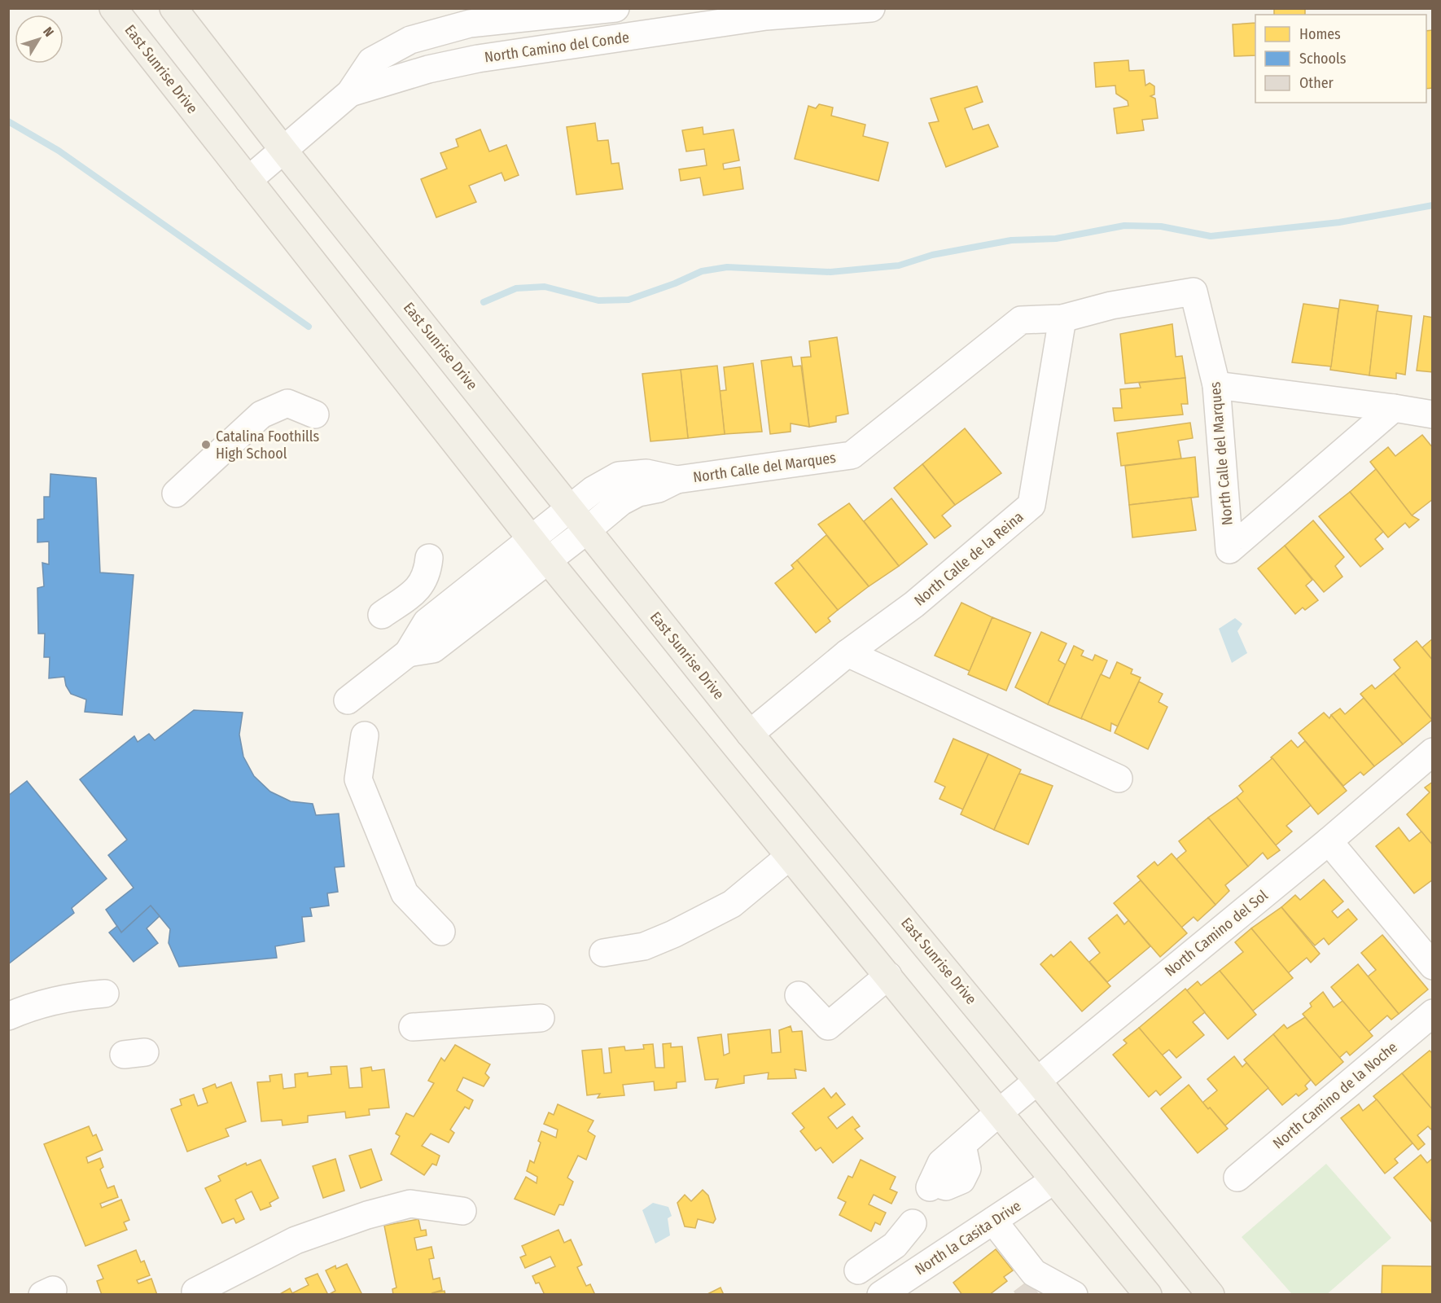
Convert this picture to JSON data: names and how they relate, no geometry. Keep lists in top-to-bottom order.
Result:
{
  "streets": {
    "main road": ["East Sunrise Drive"],
    "street": [
      "North Camino del Conde",
      "North Calle del Marques",
      "North Calle de la Reina",
      "North Camino del Sol",
      "North Camino de la Noche",
      "North la Casita Drive"
    ]
  },
  "crossings": [
    ["North Camino del Conde", "East Sunrise Drive"],
    ["East Sunrise Drive", "North Calle del Marques"],
    ["East Sunrise Drive", "North Calle de la Reina"],
    ["East Sunrise Drive", "North Camino del Sol"],
    ["East Sunrise Drive", "North la Casita Drive"],
    ["North Calle del Marques", "North Calle de la Reina"]
  ],
  "places": ["Catalina Foothills High School"],
  "legend": ["Homes", "Schools", "Other"],
  "north": "top right"
}
